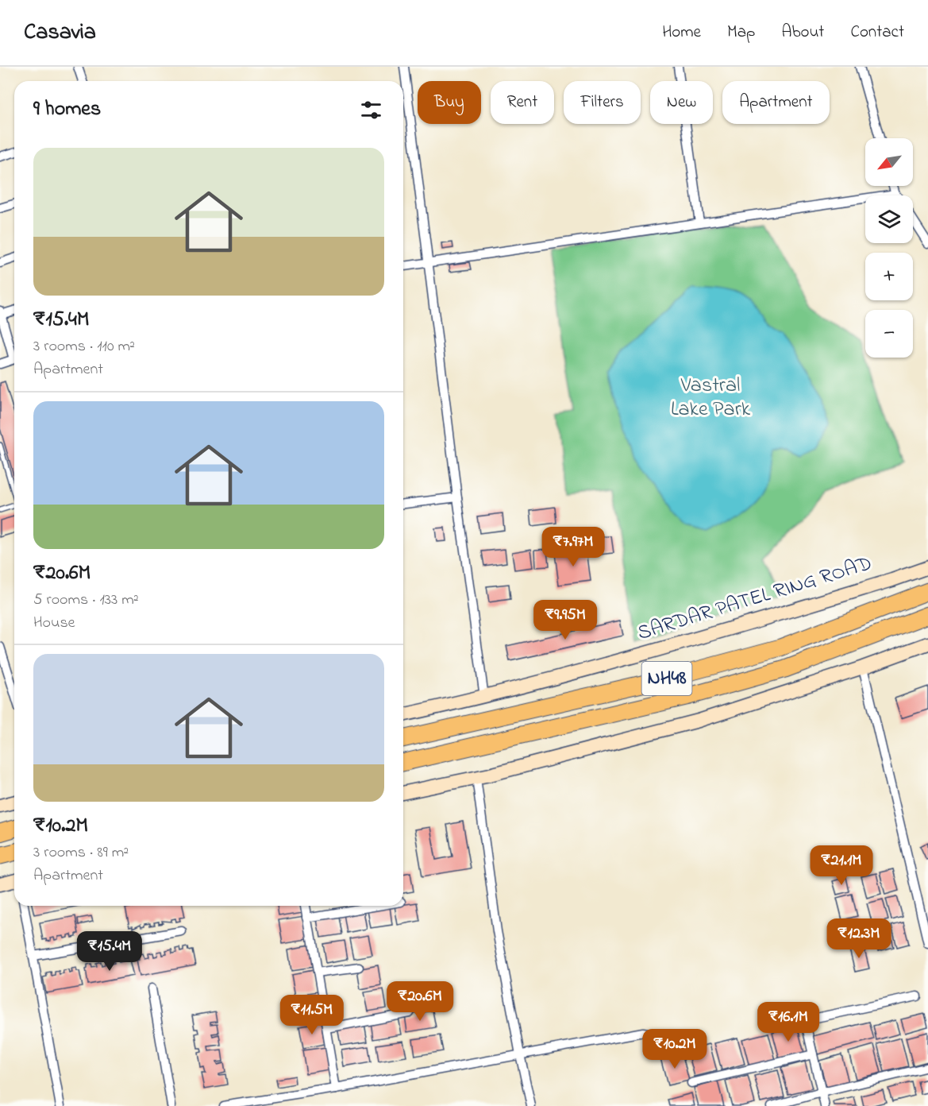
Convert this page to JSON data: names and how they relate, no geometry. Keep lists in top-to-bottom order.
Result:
{
  "streets": {
    "highway": ["NH48"],
    "street": ["SARDAR PATEL RING ROAD"]
  },
  "parks": ["Vastral Lake Park"],
  "north": "bottom left",
  "page": {
    "header": "Casavia",
    "nav": [
      "Home",
      "Map",
      "About",
      "Contact"
    ],
    "chip": [
      "Buy",
      "Rent",
      "Filters",
      "New",
      "Apartment"
    ],
    "heading": "9 homes",
    "map_buttons": ["+", "−"],
    "list": [
      {
        "name": "₹15.4M",
        "note": "3 rooms · 110 m² · Apartment"
      },
      {
        "name": "₹20.6M",
        "note": "5 rooms · 133 m² · House"
      },
      {
        "name": "₹10.2M",
        "note": "3 rooms · 89 m² · Apartment"
      }
    ],
    "price": [
      "₹7.97M",
      "₹9.95M",
      "₹21.1M",
      "₹12.3M",
      "₹15.4M",
      "₹20.6M",
      "₹11.5M",
      "₹16.1M",
      "₹10.2M"
    ]
  }
}
